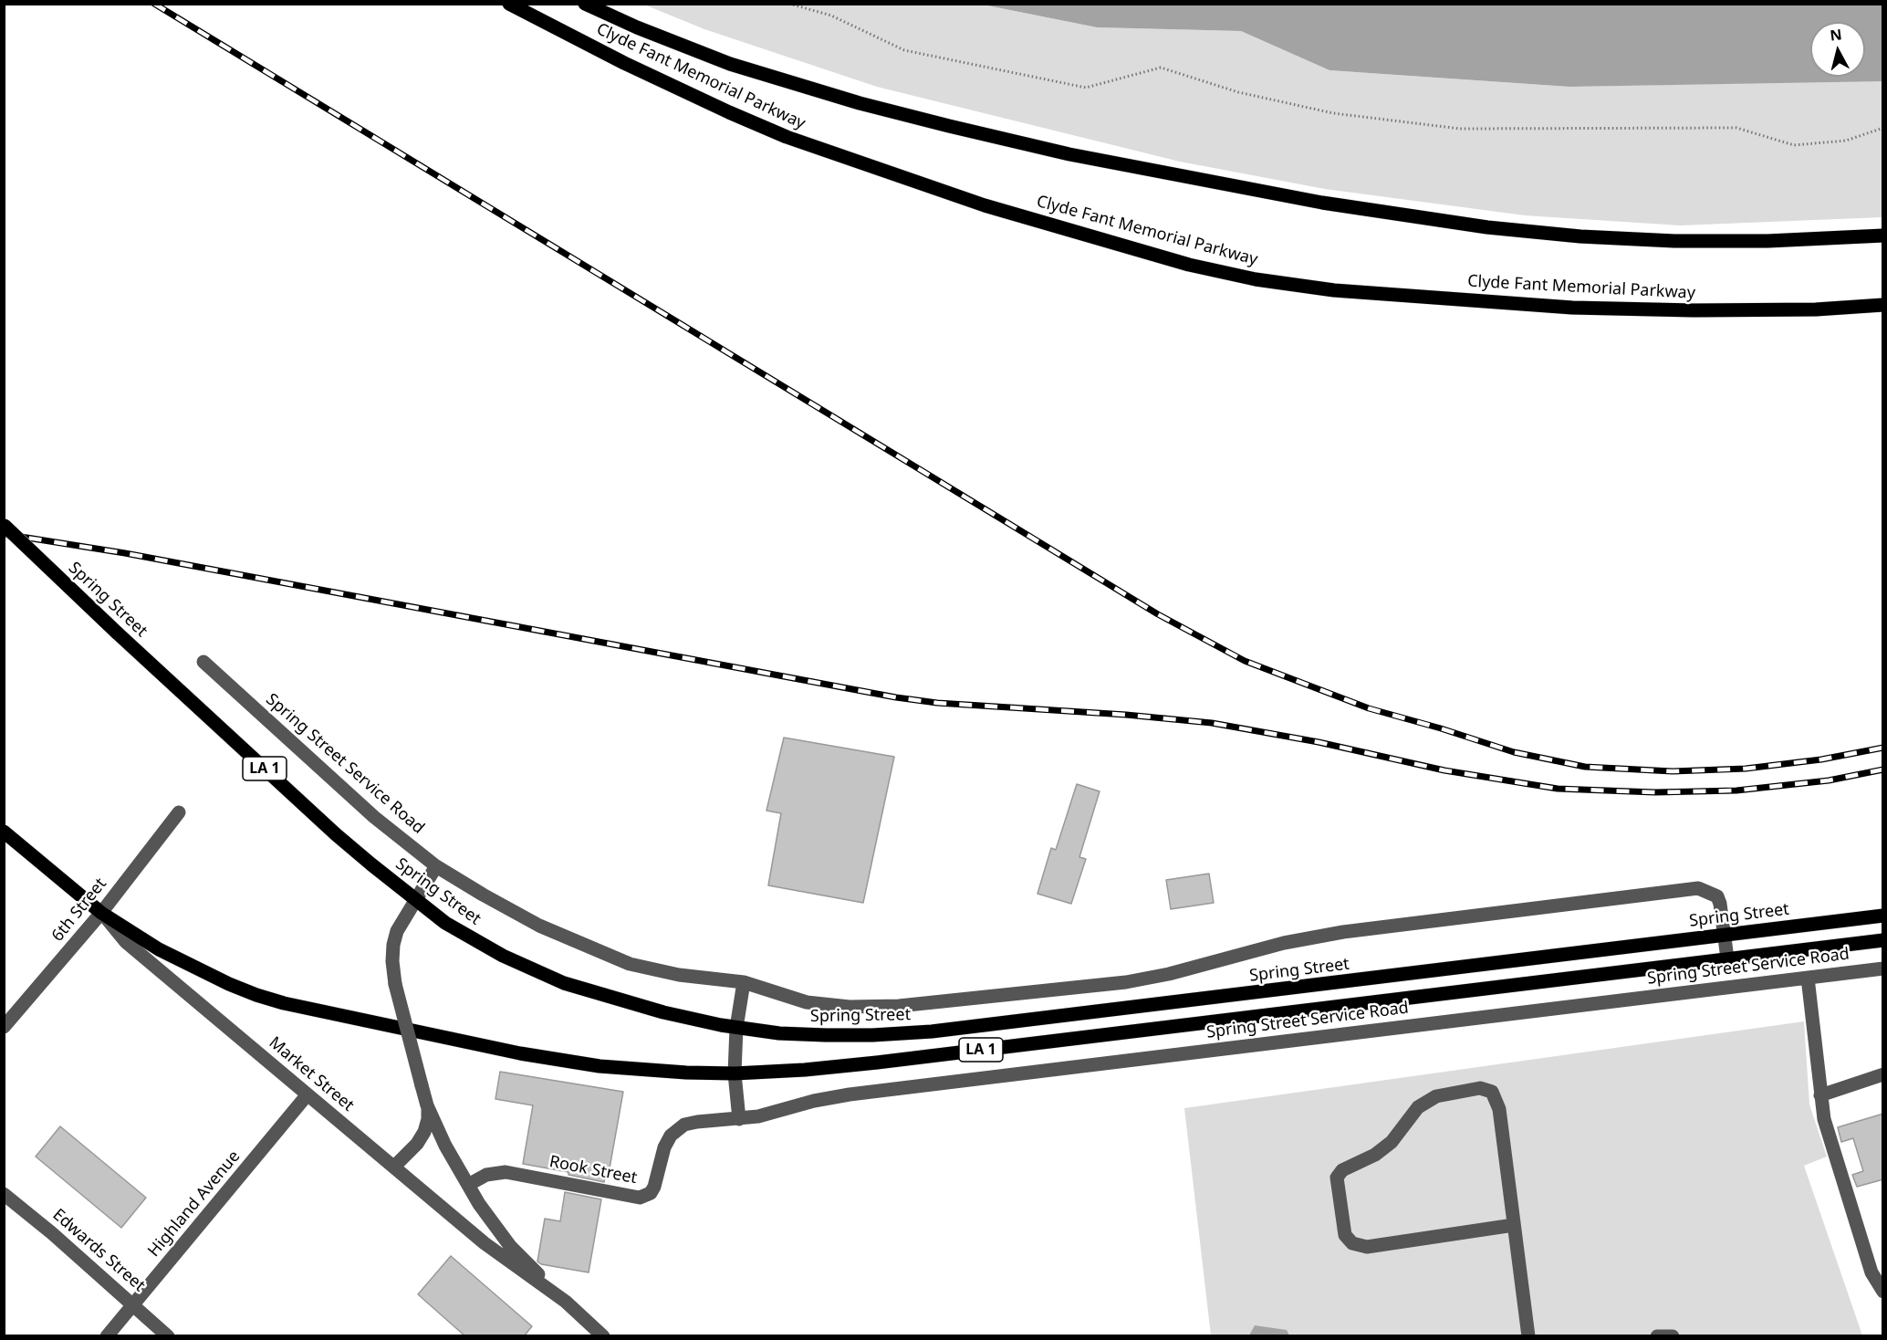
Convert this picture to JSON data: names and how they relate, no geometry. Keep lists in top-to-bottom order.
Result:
{
  "streets": {
    "main road": [
      "Clyde Fant Memorial Parkway",
      "Spring Street",
      "LA 1",
      "Market Street"
    ],
    "street": [
      "Spring Street Service Road",
      "6th Street",
      "Rook Street",
      "Highland Avenue",
      "Edwards Street"
    ]
  },
  "crossings": [
    ["Spring Street", "Spring Street Service Road"],
    ["Spring Street Service Road", "LA 1"],
    ["Spring Street Service Road", "Rook Street"],
    ["LA 1", "6th Street"],
    ["LA 1", "Market Street"],
    ["6th Street", "Market Street"],
    ["Market Street", "Highland Avenue"],
    ["Highland Avenue", "Edwards Street"]
  ],
  "north": "top"
}
